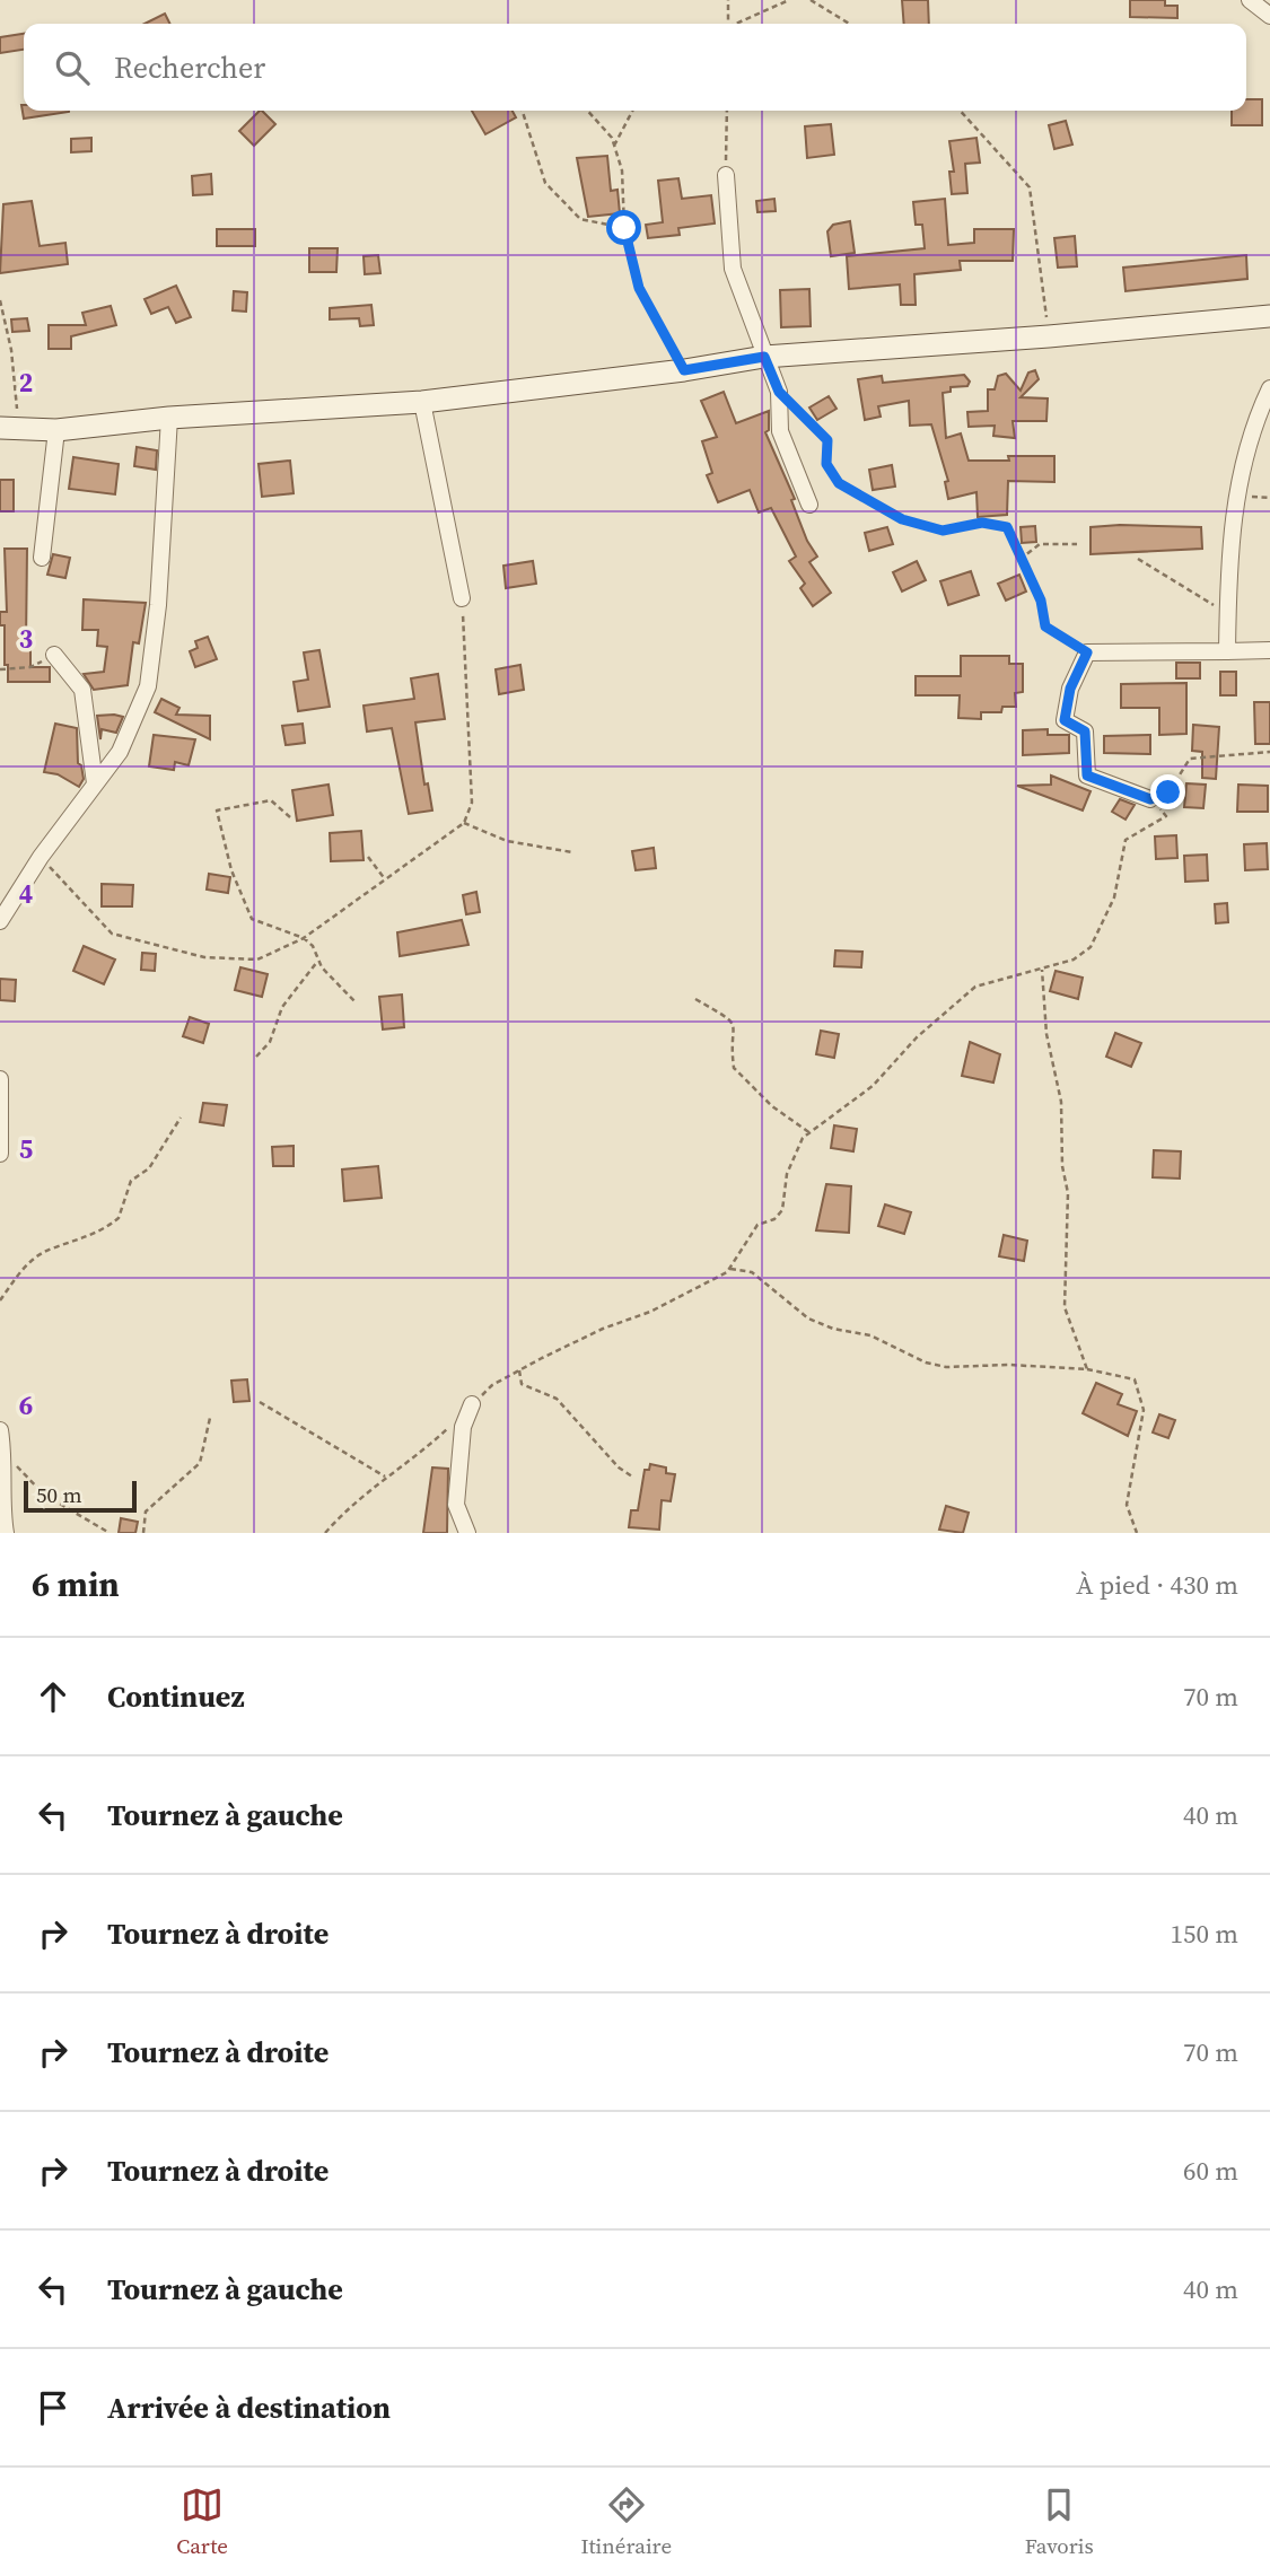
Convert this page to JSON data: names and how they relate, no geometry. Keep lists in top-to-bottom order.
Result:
{
  "scale_bar": "50 m",
  "page": {
    "search": "Rechercher",
    "scale": "50 m",
    "heading": ["6 min", "À pied · 430 m"],
    "list": [
      ["Continuez", "70 m"],
      ["Tournez à gauche", "40 m"],
      ["Tournez à droite", "150 m"],
      ["Tournez à droite", "70 m"],
      ["Tournez à droite", "60 m"],
      ["Tournez à gauche", "40 m"],
      "Arrivée à destination"
    ],
    "nav": ["Carte", "Itinéraire", "Favoris"]
  },
  "grid": {
    "rows": [
      "2",
      "3",
      "4",
      "5",
      "6"
    ]
  }
}
